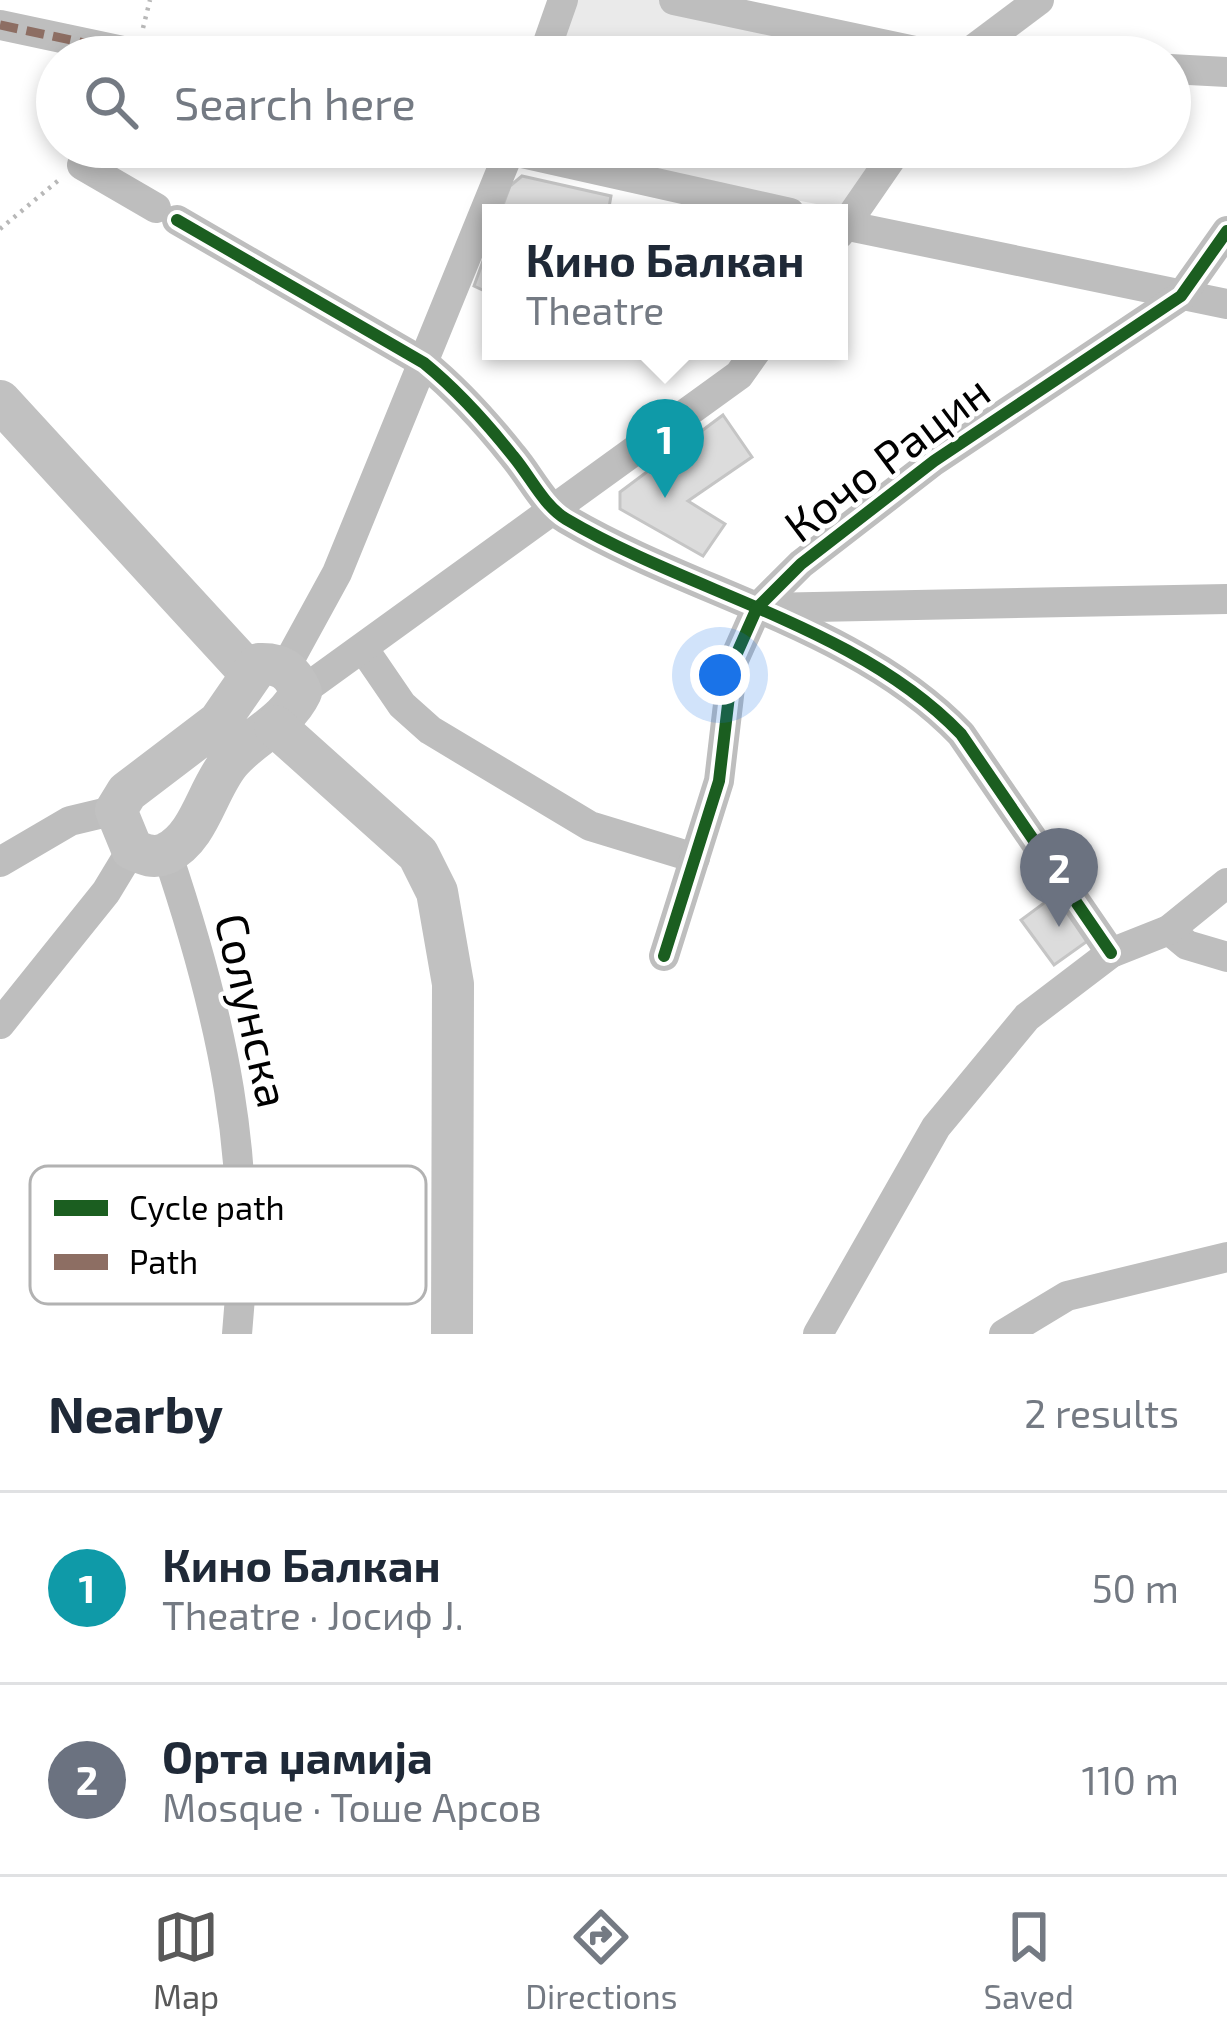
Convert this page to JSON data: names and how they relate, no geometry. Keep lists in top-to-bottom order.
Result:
{
  "streets": {
    "street": ["Кочо Рацин", "Солунска"]
  },
  "legend": ["Cycle path", "Path"],
  "page": {
    "search": "Search here",
    "popup": ["Кино Балкан", "Theatre"],
    "pins": ["1", "2"],
    "heading": ["Nearby", "2 results"],
    "list": [
      {
        "mark": "1",
        "name": "Кино Балкан",
        "note": "Theatre · Јосиф Ј.",
        "value": "50 m"
      },
      {
        "mark": "2",
        "name": "Орта џамија",
        "note": "Mosque · Тоше Арсов",
        "value": "110 m"
      }
    ],
    "nav": ["Map", "Directions", "Saved"]
  }
}
